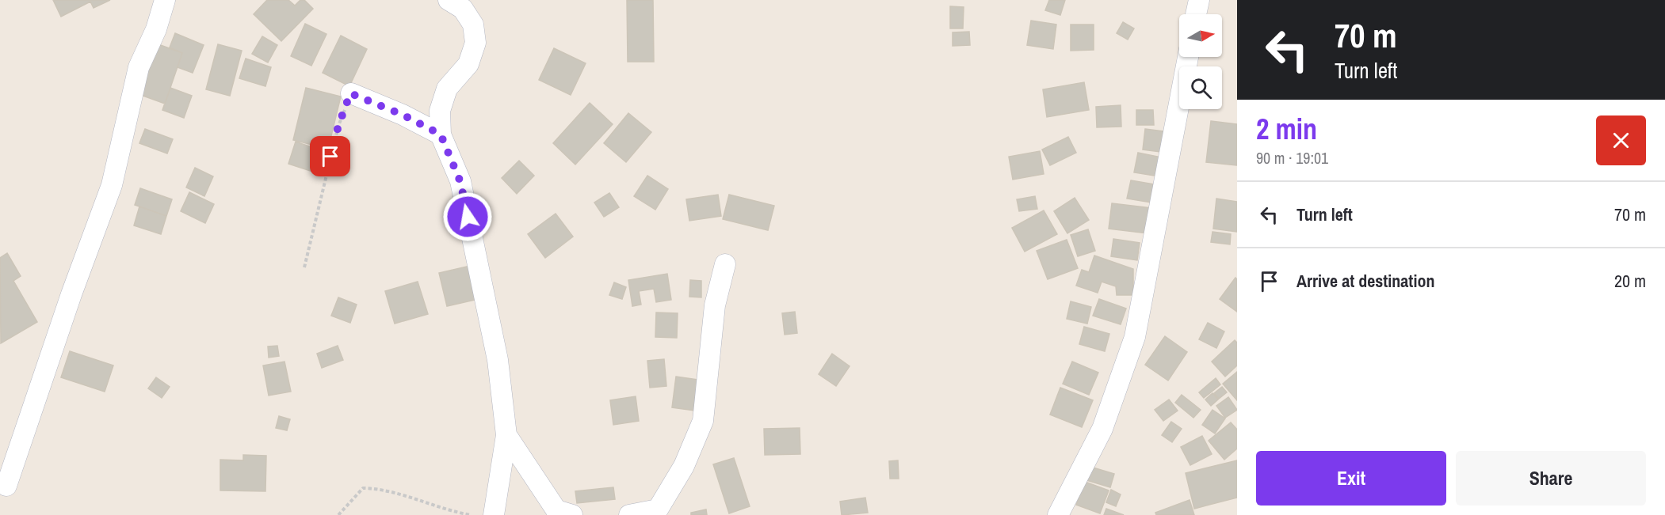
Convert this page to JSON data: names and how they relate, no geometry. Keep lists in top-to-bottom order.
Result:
{
  "north": "right",
  "page": {
    "turn": ["70 m", "Turn left"],
    "heading": ["2 min", "90 m · 19:01"],
    "list": [
      {
        "name": "Turn left",
        "value": "70 m"
      },
      {
        "name": "Arrive at destination",
        "value": "20 m"
      }
    ],
    "buttons": ["Exit", "Share"]
  }
}
